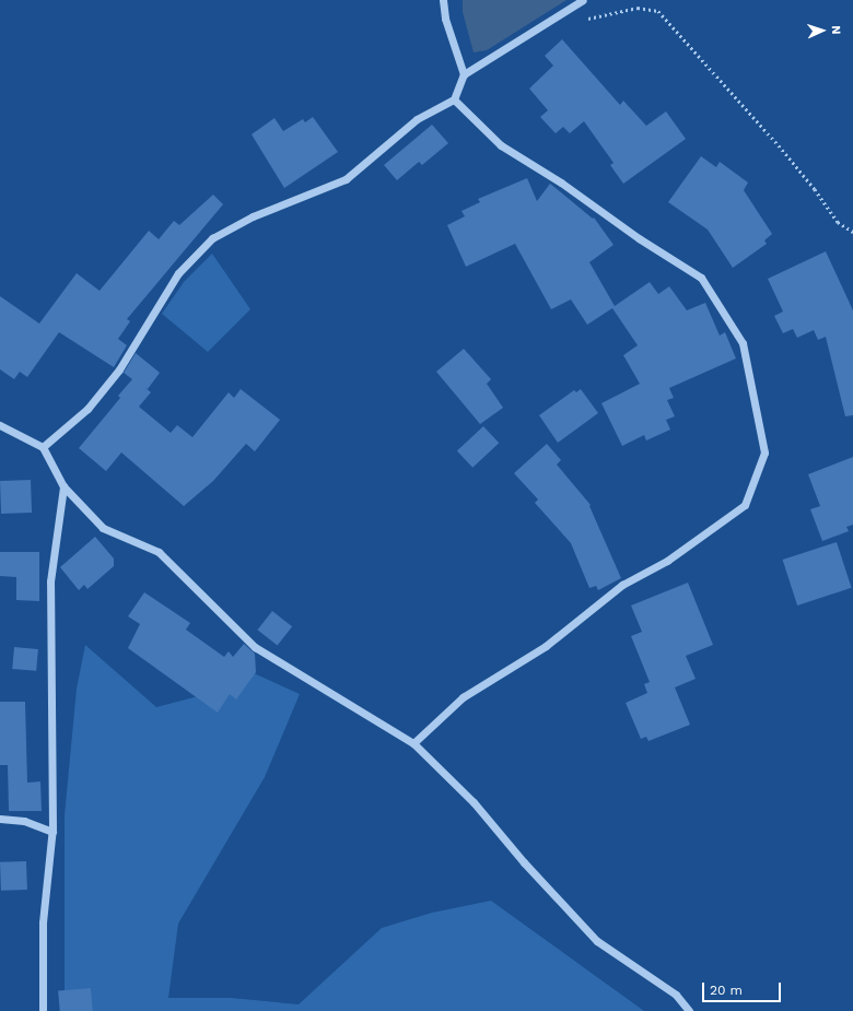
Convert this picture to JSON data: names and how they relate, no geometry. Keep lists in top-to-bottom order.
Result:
{
  "scale_bar": "20 m",
  "north": "right"
}
